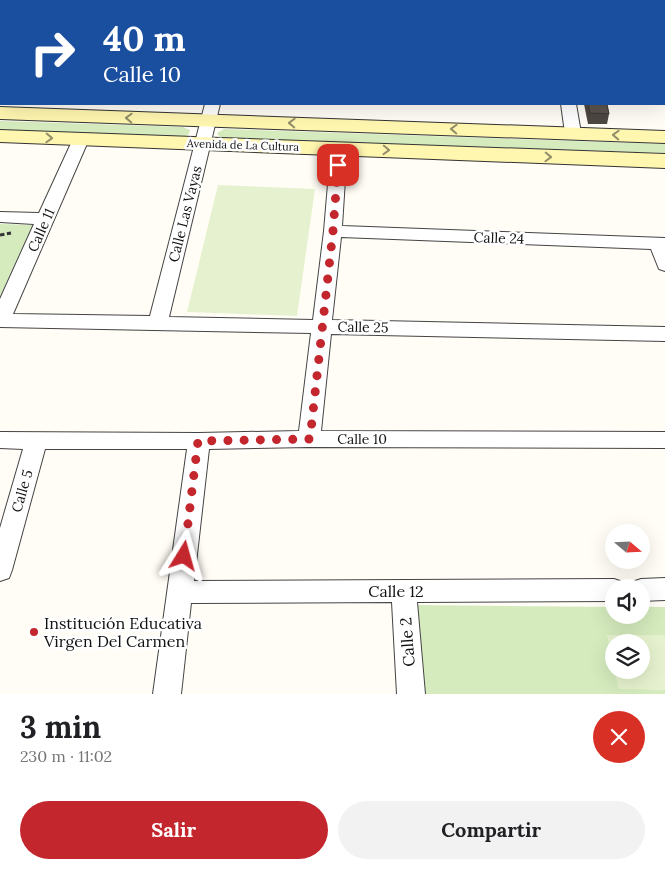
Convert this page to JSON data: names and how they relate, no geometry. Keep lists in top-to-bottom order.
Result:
{
  "streets": {
    "street": [
      "Avenida de La Cultura",
      "Calle Las Vayas",
      "Calle 11",
      "Calle 24",
      "Calle 25",
      "Calle 10",
      "Calle 5",
      "Calle 12",
      "Calle 2"
    ]
  },
  "crossings": [
    ["Avenida de La Cultura", "Calle Las Vayas"],
    ["Avenida de La Cultura", "Calle 11"],
    ["Calle Las Vayas", "Calle 25"],
    ["Calle 11", "Calle 25"],
    ["Calle 10", "Calle 5"],
    ["Calle 12", "Calle 2"]
  ],
  "places": ["Institución Educativa Virgen Del Carmen"],
  "north": "right",
  "page": {
    "turn": ["40 m", "Calle 10"],
    "heading": ["3 min", "230 m · 11:02"],
    "buttons": ["Salir", "Compartir"]
  }
}
